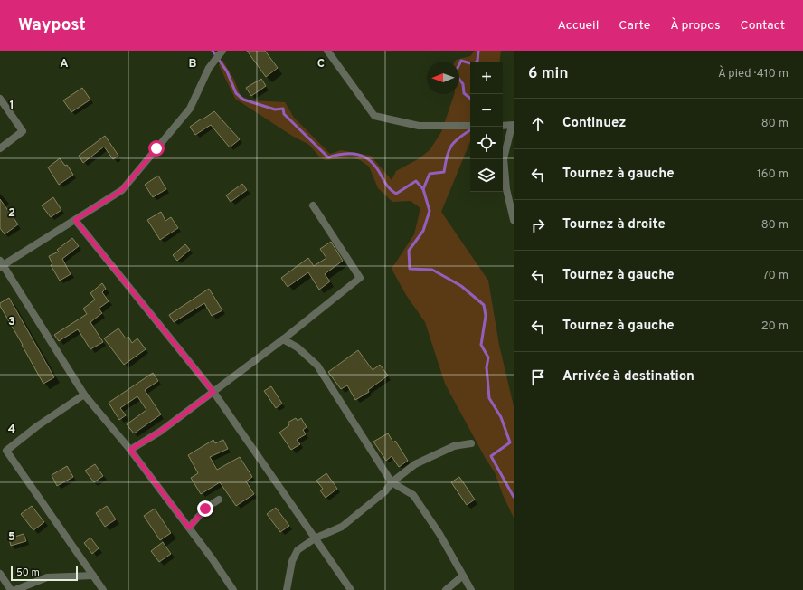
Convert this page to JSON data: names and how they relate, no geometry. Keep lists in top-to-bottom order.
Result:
{
  "scale_bar": "50 m",
  "north": "left",
  "page": {
    "header": "Waypost",
    "nav": [
      "Accueil",
      "Carte",
      "À propos",
      "Contact"
    ],
    "heading": ["6 min", "À pied · 410 m"],
    "map_buttons": ["+", "−"],
    "list": [
      ["Continuez", "80 m"],
      ["Tournez à gauche", "160 m"],
      ["Tournez à droite", "80 m"],
      ["Tournez à gauche", "70 m"],
      ["Tournez à gauche", "20 m"],
      "Arrivée à destination"
    ],
    "scale": "50 m"
  },
  "grid": {
    "columns": ["A", "B", "C"],
    "rows": [
      "1",
      "2",
      "3",
      "4",
      "5"
    ]
  }
}
